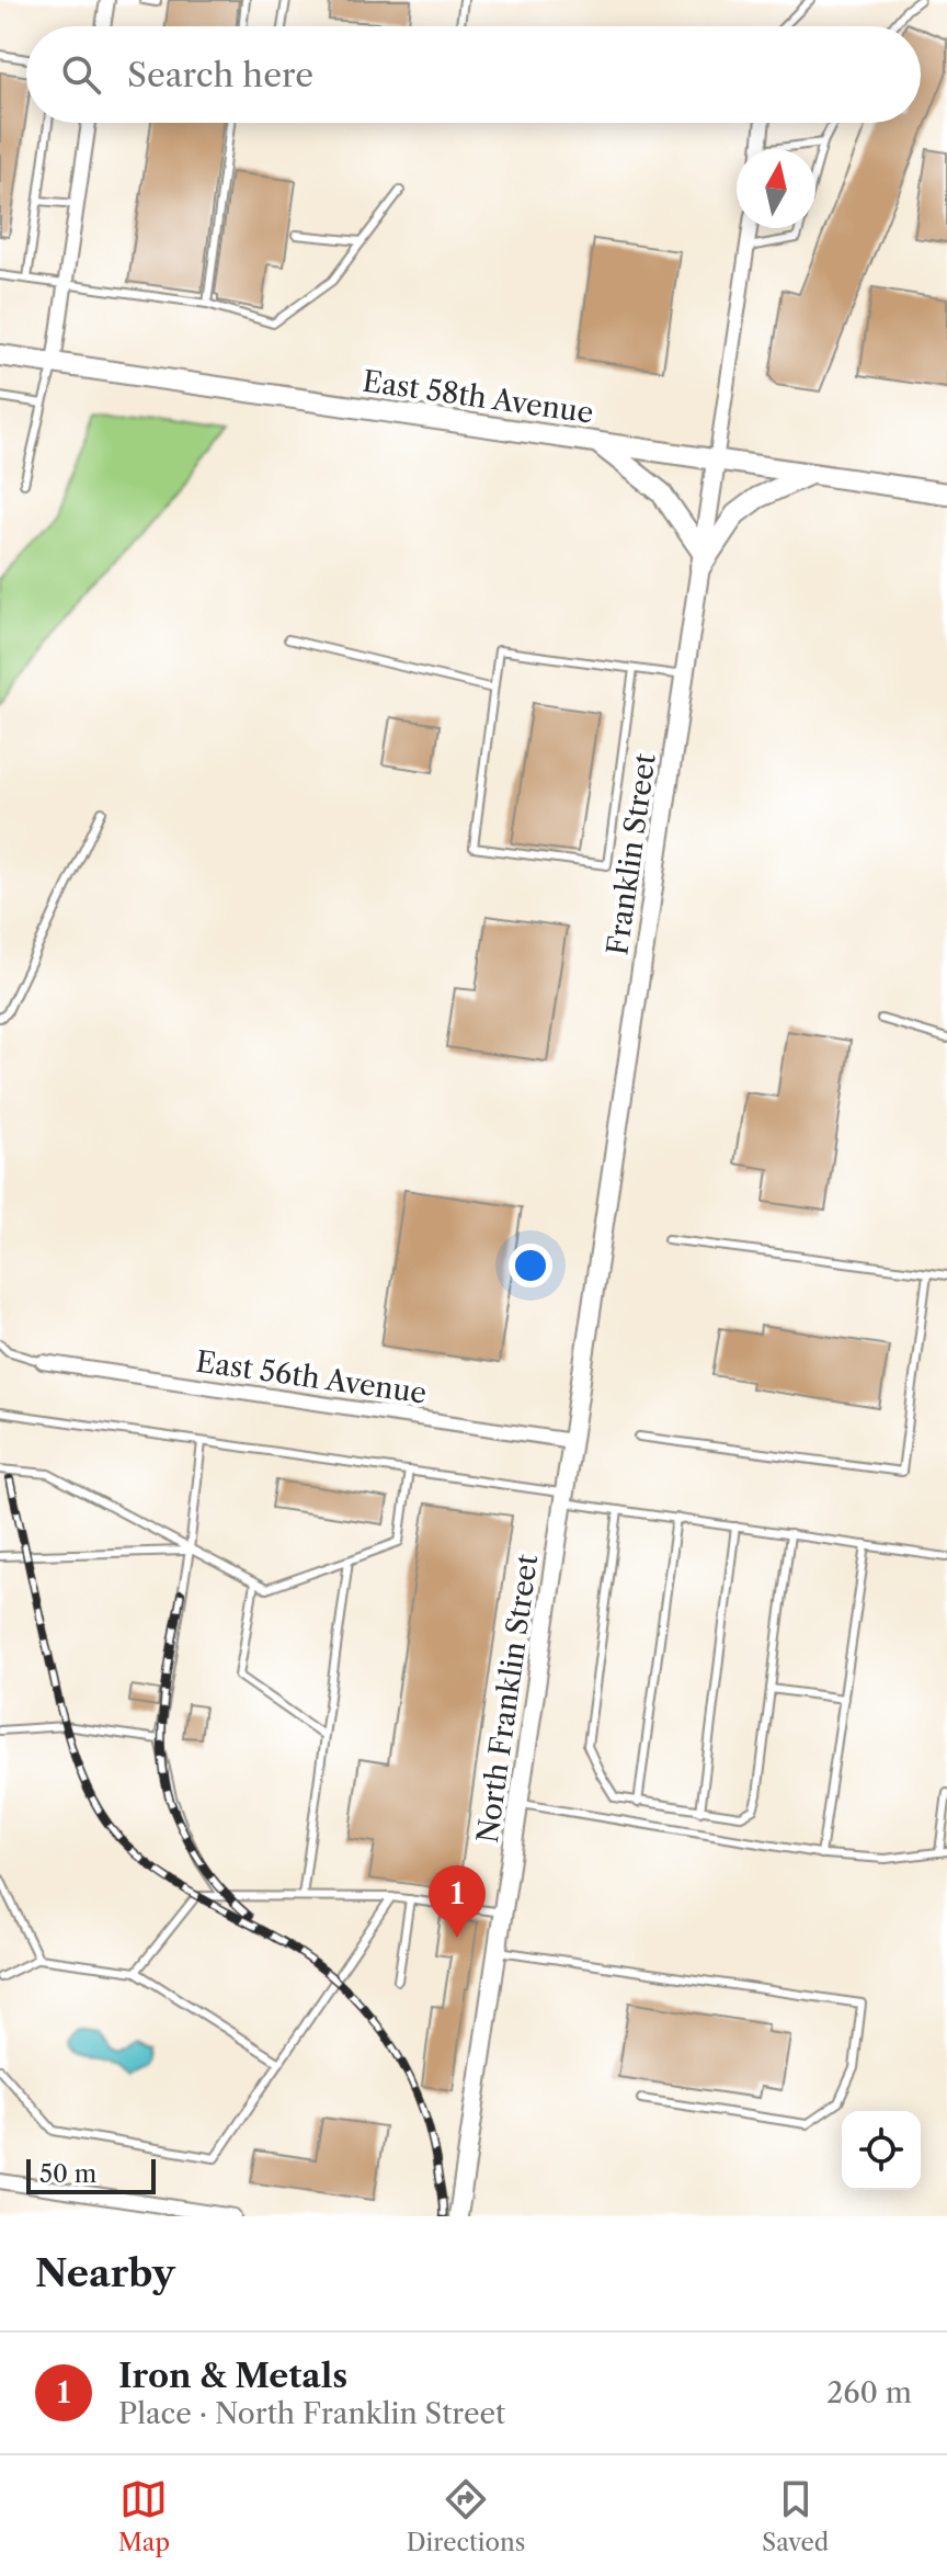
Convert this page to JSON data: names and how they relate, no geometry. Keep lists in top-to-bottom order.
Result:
{
  "streets": {
    "main road": ["East 58th Avenue"],
    "street": ["Franklin Street", "East 56th Avenue", "North Franklin Street"]
  },
  "crossings": [
    ["East 58th Avenue", "Franklin Street"],
    ["Franklin Street", "East 56th Avenue"],
    ["Franklin Street", "North Franklin Street"]
  ],
  "scale_bar": "50 m",
  "north": "top",
  "page": {
    "search": "Search here",
    "pins": "1",
    "scale": "50 m",
    "heading": "Nearby",
    "list": [
      {
        "mark": "1",
        "name": "Iron & Metals",
        "note": "Place · North Franklin Street",
        "value": "260 m"
      }
    ],
    "nav": ["Map", "Directions", "Saved"]
  }
}
